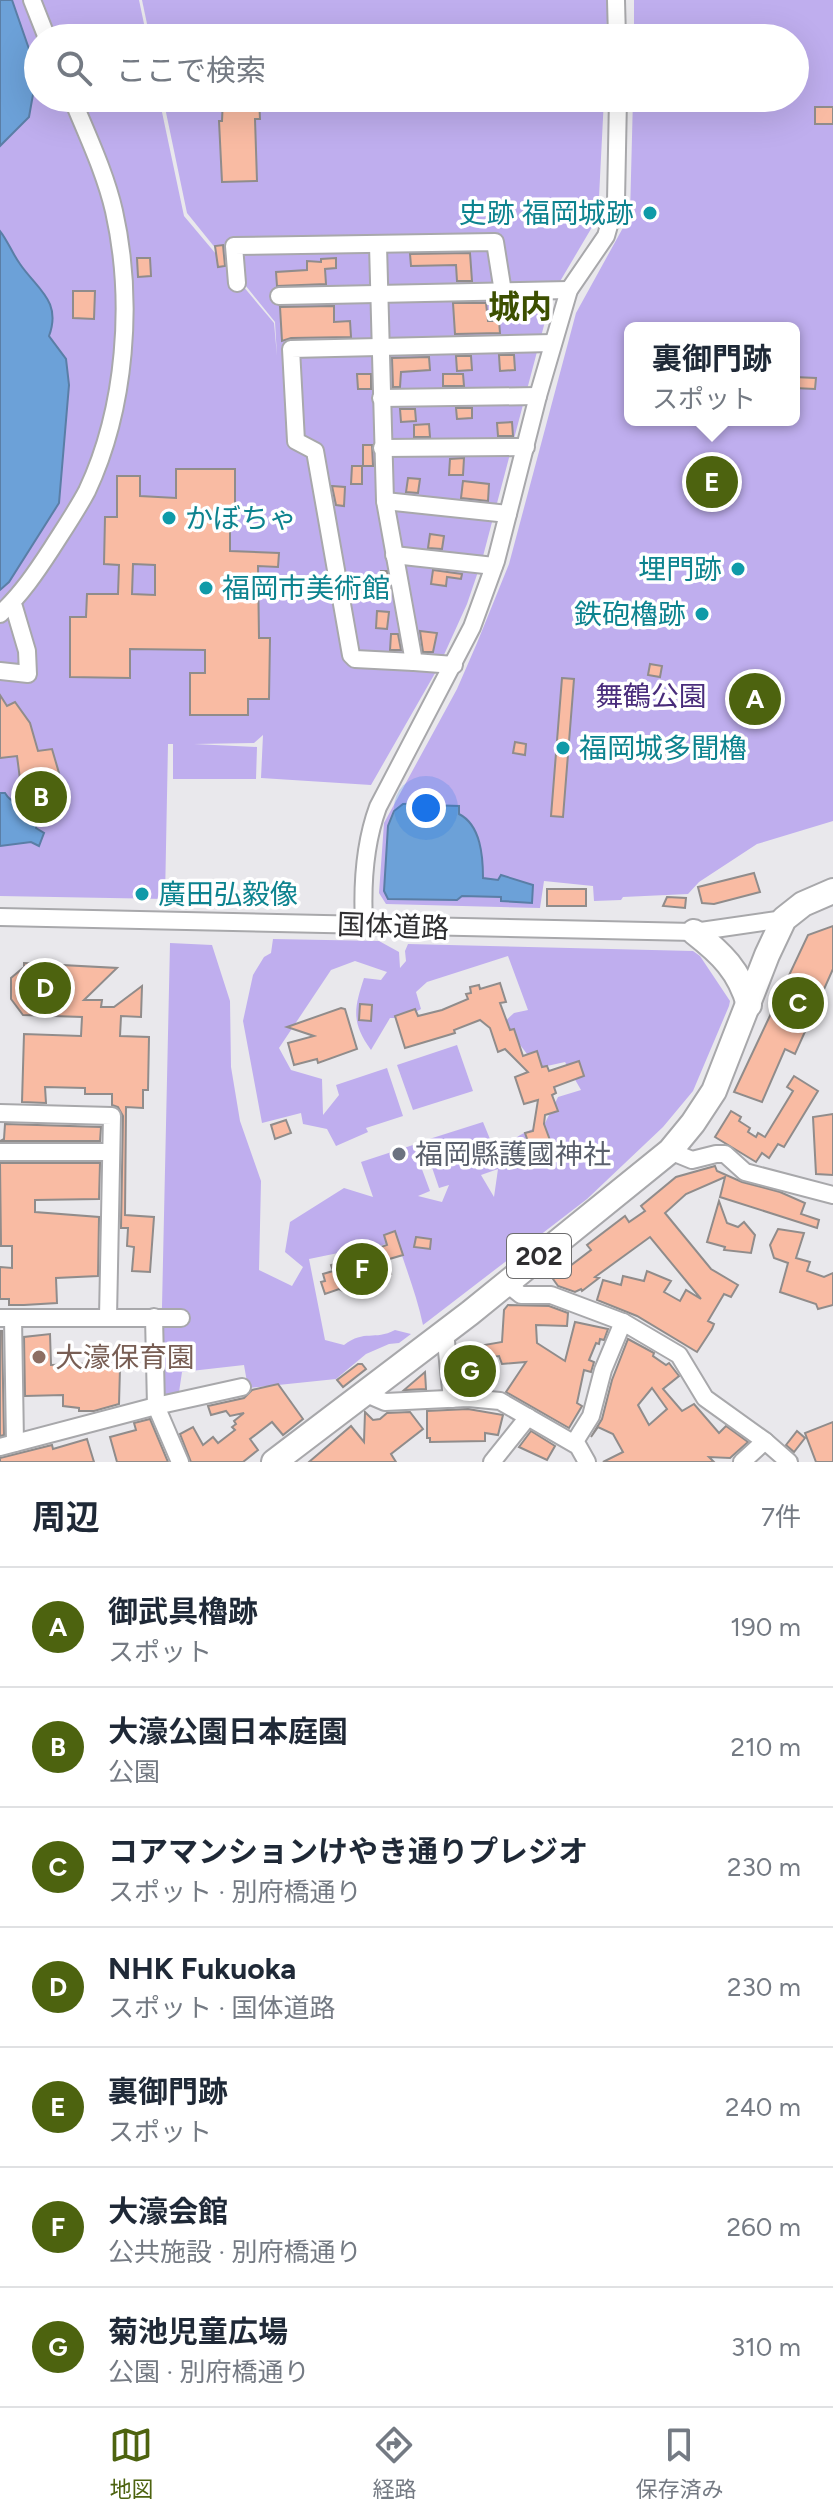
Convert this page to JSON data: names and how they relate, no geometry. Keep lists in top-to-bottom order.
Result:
{
  "streets": {
    "highway": ["202"],
    "street": ["国体道路"]
  },
  "crossings": [
    ["国体道路", "202"]
  ],
  "districts": ["城内"],
  "parks": ["舞鶴公園"],
  "places": [
    "史跡 福岡城跡",
    "かぼちゃ",
    "埋門跡",
    "福岡市美術館",
    "鉄砲櫓跡",
    "福岡城多聞櫓",
    "廣田弘毅像",
    "福岡縣護國神社",
    "大濠保育園"
  ],
  "page": {
    "search": "ここで検索",
    "popup": ["裏御門跡", "スポット"],
    "pins": [
      "E",
      "A",
      "B",
      "D",
      "C",
      "F",
      "G"
    ],
    "heading": ["周辺", "7件"],
    "list": [
      {
        "mark": "A",
        "name": "御武具櫓跡",
        "note": "スポット",
        "value": "190 m"
      },
      {
        "mark": "B",
        "name": "大濠公園日本庭園",
        "note": "公園",
        "value": "210 m"
      },
      {
        "mark": "C",
        "name": "コアマンションけやき通りプレジオ",
        "note": "スポット · 別府橋通り",
        "value": "230 m"
      },
      {
        "mark": "D",
        "name": "NHK Fukuoka",
        "note": "スポット · 国体道路",
        "value": "230 m"
      },
      {
        "mark": "E",
        "name": "裏御門跡",
        "note": "スポット",
        "value": "240 m"
      },
      {
        "mark": "F",
        "name": "大濠会館",
        "note": "公共施設 · 別府橋通り",
        "value": "260 m"
      },
      {
        "mark": "G",
        "name": "菊池児童広場",
        "note": "公園 · 別府橋通り",
        "value": "310 m"
      }
    ],
    "nav": ["地図", "経路", "保存済み"]
  }
}
